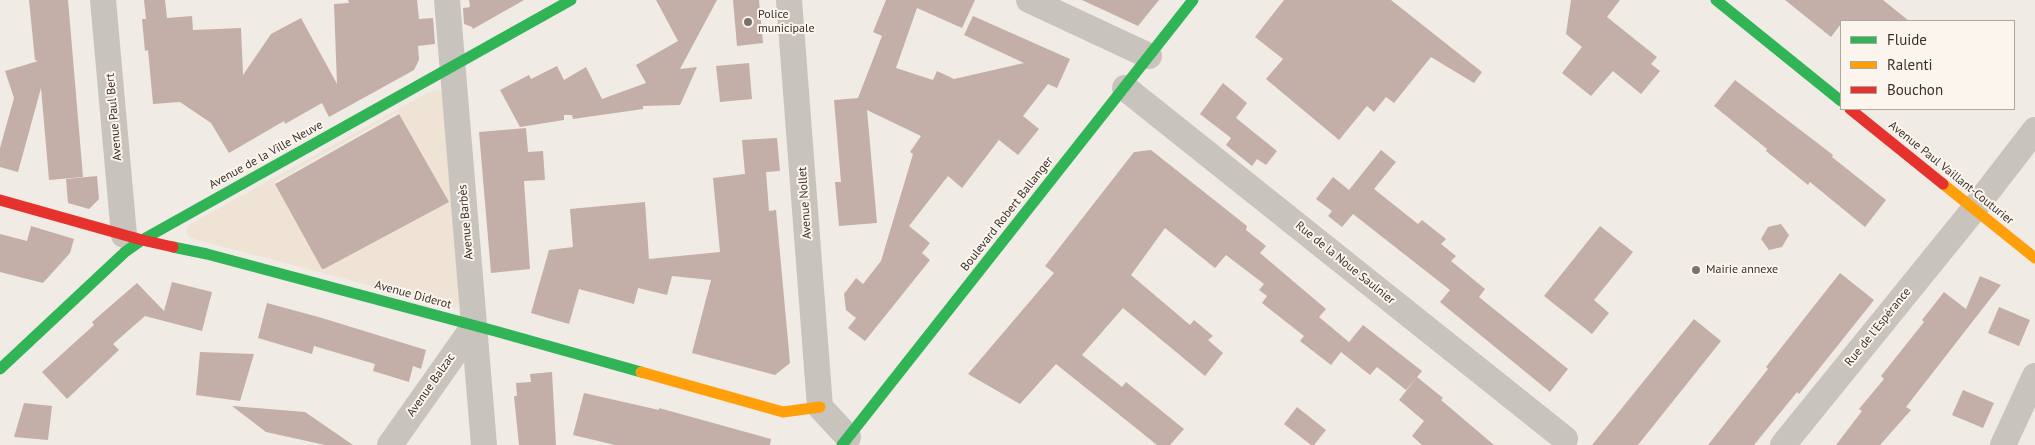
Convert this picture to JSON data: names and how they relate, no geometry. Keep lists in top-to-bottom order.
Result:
{
  "streets": {
    "street": [
      "Avenue Paul Bert",
      "Avenue de la Ville Neuve",
      "Avenue Paul Vaillant-Couturier",
      "Avenue Nollet",
      "Boulevard Robert Ballanger",
      "Avenue Barbès",
      "Rue de la Noue Saulnier",
      "Avenue Diderot",
      "Rue de l'Espérance",
      "Avenue Balzac"
    ]
  },
  "crossings": [
    ["Avenue Paul Bert", "Avenue de la Ville Neuve"],
    ["Avenue Paul Bert", "Avenue Diderot"],
    ["Avenue de la Ville Neuve", "Avenue Barbès"],
    ["Avenue de la Ville Neuve", "Avenue Diderot"],
    ["Avenue Paul Vaillant-Couturier", "Rue de l'Espérance"],
    ["Avenue Nollet", "Avenue Diderot"],
    ["Boulevard Robert Ballanger", "Rue de la Noue Saulnier"],
    ["Avenue Barbès", "Avenue Diderot"],
    ["Avenue Barbès", "Avenue Balzac"],
    ["Avenue Diderot", "Avenue Balzac"]
  ],
  "places": ["Police municipale", "Mairie annexe"],
  "legend": ["Fluide", "Ralenti", "Bouchon"]
}
